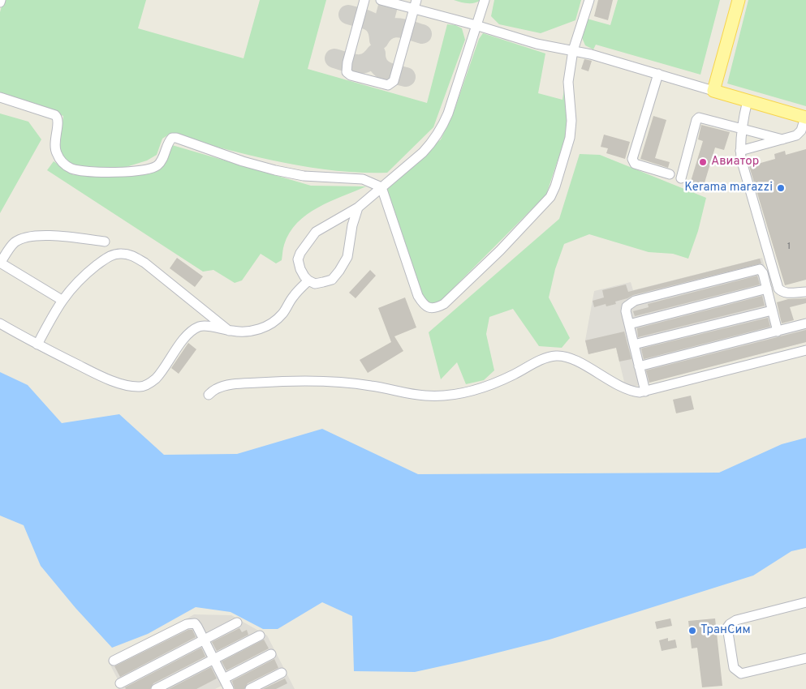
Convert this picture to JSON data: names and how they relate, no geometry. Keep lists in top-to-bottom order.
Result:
{
  "places": ["Авиатор", "Kerama marazzi", "ТранСим"],
  "house_numbers": ["1"]
}
